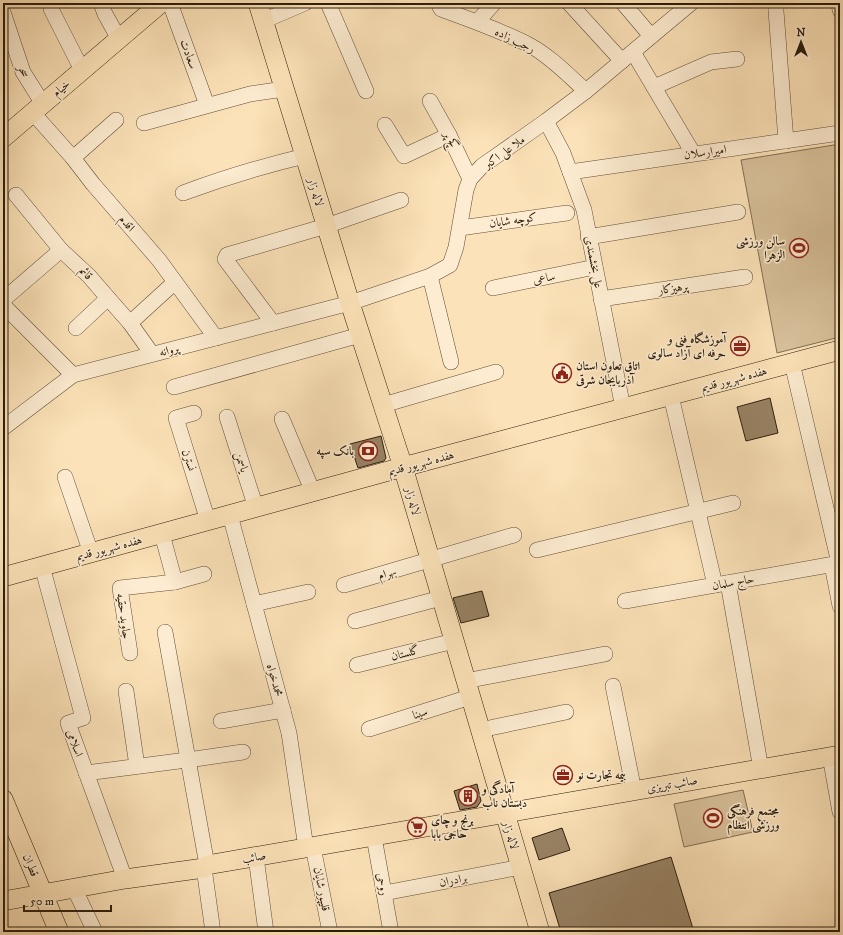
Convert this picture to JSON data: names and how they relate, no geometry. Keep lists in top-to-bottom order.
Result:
{
  "streets": {
    "main road": [
      "خیام",
      "لاله زار",
      "هفده شهریور قدیم",
      "صائب تبریزی",
      "صائب",
      "قطران"
    ],
    "street": [
      "رجب زاده",
      "سعادت",
      "سحر",
      "گچ پر",
      "ملا علی اکبر",
      "امیرارسلان",
      "کوچه شایان",
      "اقدم",
      "علی بخشمندی",
      "قائم",
      "ساعی",
      "پرهیزکار",
      "پروانه",
      "نسترن",
      "یاسمن",
      "بهرام",
      "حاج سلمان",
      "جاوید حقیه",
      "گلستان",
      "محمدخواه",
      "سینا",
      "اسلامی",
      "برادران",
      "روحی",
      "قلیپور شایان"
    ]
  },
  "crossings": [
    ["رجب زاده", "ملا علی اکبر"],
    ["سحر", "خیام"],
    ["سحر", "اقدم"],
    ["خیام", "اقدم"],
    ["گچ پر", "ملا علی اکبر"],
    ["ملا علی اکبر", "لاله زار"],
    ["ملا علی اکبر", "کوچه شایان"],
    ["ملا علی اکبر", "علی بخشمندی"],
    ["ملا علی اکبر", "پروانه"],
    ["امیرارسلان", "علی بخشمندی"],
    ["لاله زار", "پروانه"],
    ["لاله زار", "هفده شهریور قدیم"],
    ["لاله زار", "بهرام"],
    ["لاله زار", "گلستان"],
    ["لاله زار", "سینا"],
    ["لاله زار", "صائب تبریزی"],
    ["لاله زار", "صائب"],
    ["لاله زار", "برادران"],
    ["اقدم", "پروانه"],
    ["علی بخشمندی", "ساعی"],
    ["علی بخشمندی", "پرهیزکار"],
    ["علی بخشمندی", "هفده شهریور قدیم"],
    ["قائم", "پروانه"],
    ["هفده شهریور قدیم", "نسترن"],
    ["هفده شهریور قدیم", "یاسمن"],
    ["هفده شهریور قدیم", "محمدخواه"],
    ["هفده شهریور قدیم", "اسلامی"],
    ["محمدخواه", "صائب"],
    ["محمدخواه", "قلیپور شایان"],
    ["اسلامی", "صائب"],
    ["صائب تبریزی", "صائب"],
    ["صائب", "قطران"],
    ["صائب", "روحی"],
    ["صائب", "قلیپور شایان"],
    ["برادران", "روحی"]
  ],
  "places": {
    "sports": ["سالن ورزشی الزهرا", "مجتمع فرهنگی ورزشی انتظام"],
    "office": ["آموزشگاه فنی و حرفه ای آزاد سالوی", "بیمه تجارت نو"],
    "public building": ["اتاق تعاون استان آذربایجان شرقی"],
    "bank": ["بانک سپه"],
    "building": ["آمادگی و دبستان ناب"],
    "supermarket": ["برنج و چای حاجی بابا"]
  },
  "scale_bar": "50 m",
  "north": "top"
}
